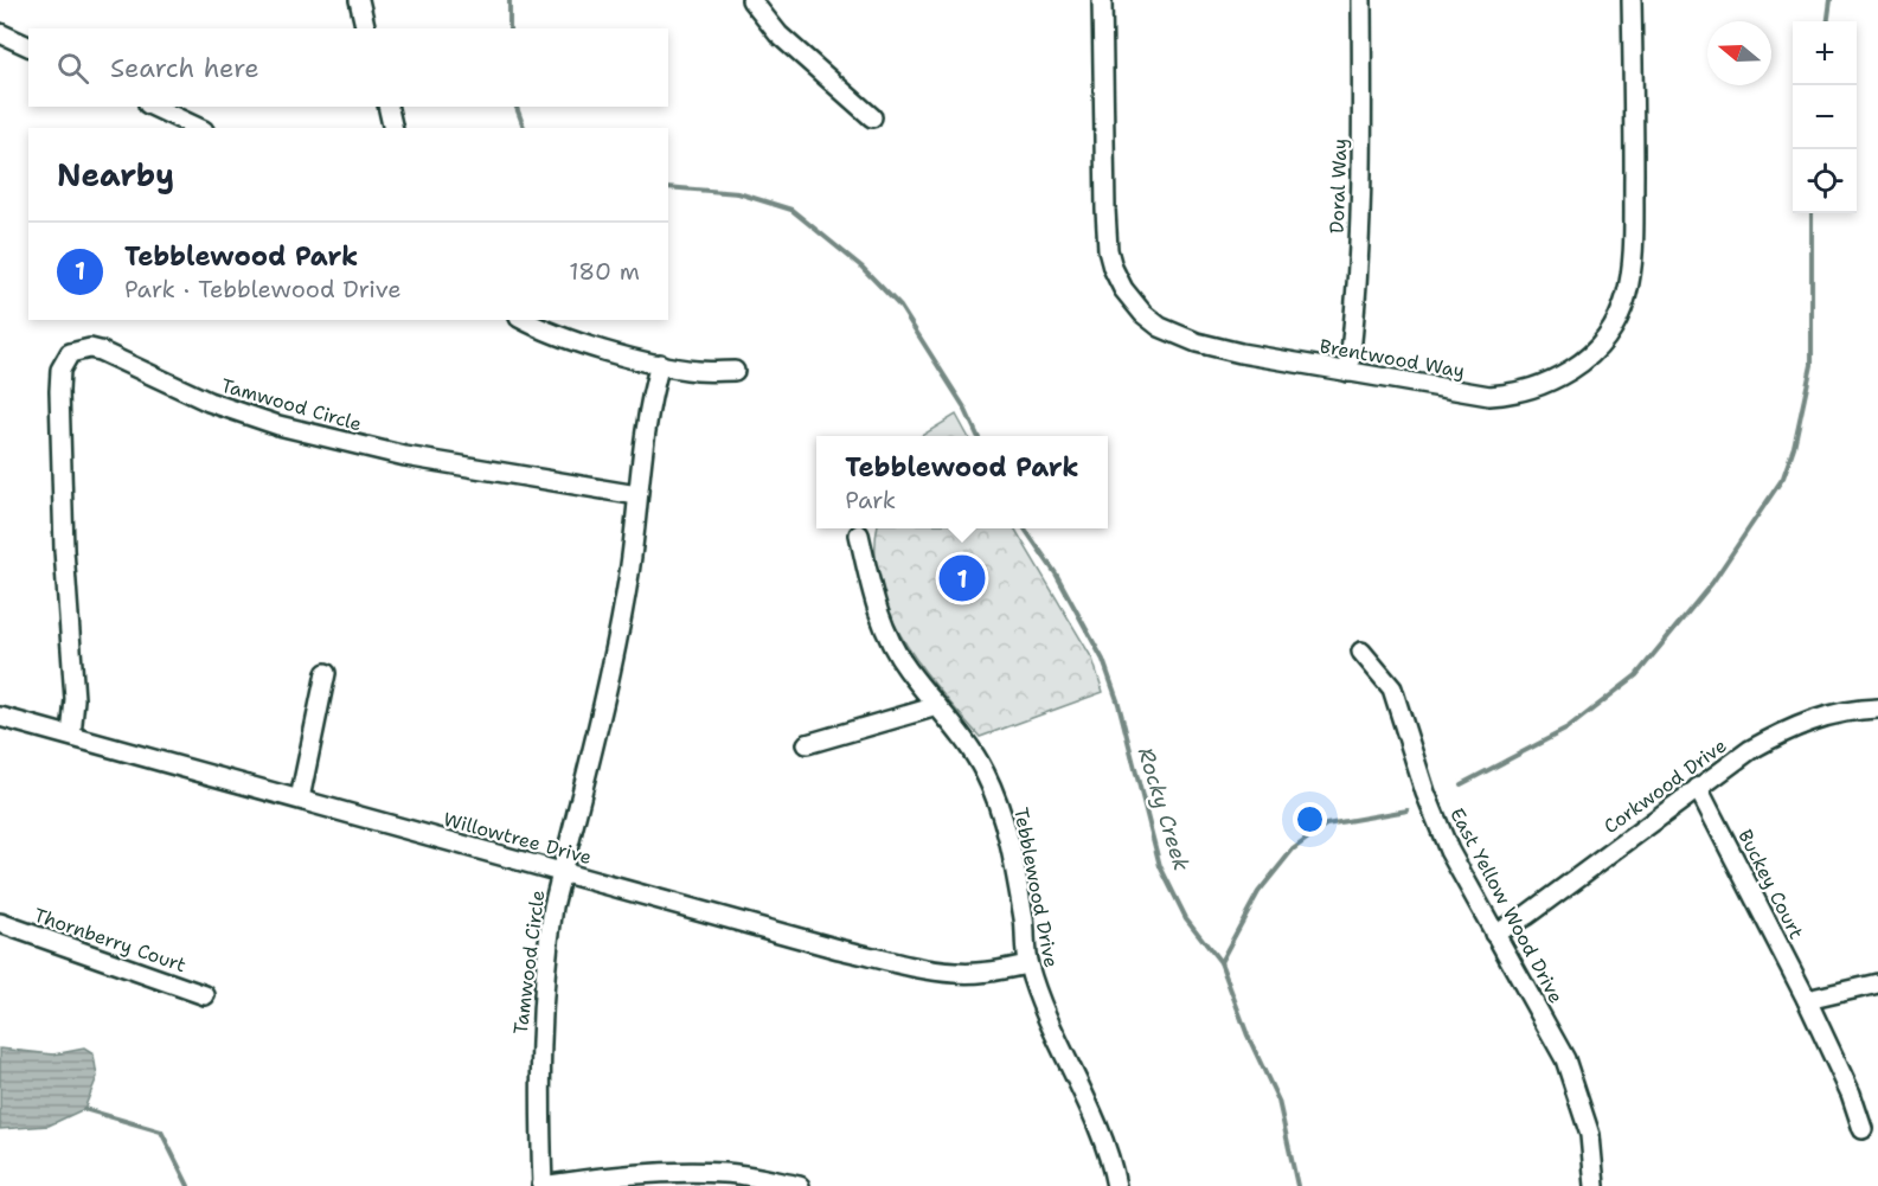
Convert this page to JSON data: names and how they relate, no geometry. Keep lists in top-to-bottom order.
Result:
{
  "streets": {
    "street": [
      "Doral Way",
      "Brentwood Way",
      "Tamwood Circle",
      "Corkwood Drive",
      "Willowtree Drive",
      "Buckey Court",
      "Tebblewood Drive",
      "East Yellow Wood Drive",
      "Thornberry Court"
    ]
  },
  "crossings": [
    ["Doral Way", "Brentwood Way"],
    ["Tamwood Circle", "Willowtree Drive"],
    ["Corkwood Drive", "Buckey Court"],
    ["Corkwood Drive", "East Yellow Wood Drive"],
    ["Willowtree Drive", "Tebblewood Drive"]
  ],
  "water": ["Rocky Creek"],
  "north": "left",
  "page": {
    "map_buttons": ["+", "−"],
    "search": "Search here",
    "heading": "Nearby",
    "list": [
      {
        "mark": "1",
        "name": "Tebblewood Park",
        "note": "Park · Tebblewood Drive",
        "value": "180 m"
      }
    ],
    "popup": ["Tebblewood Park", "Park"],
    "pins": "1"
  }
}
